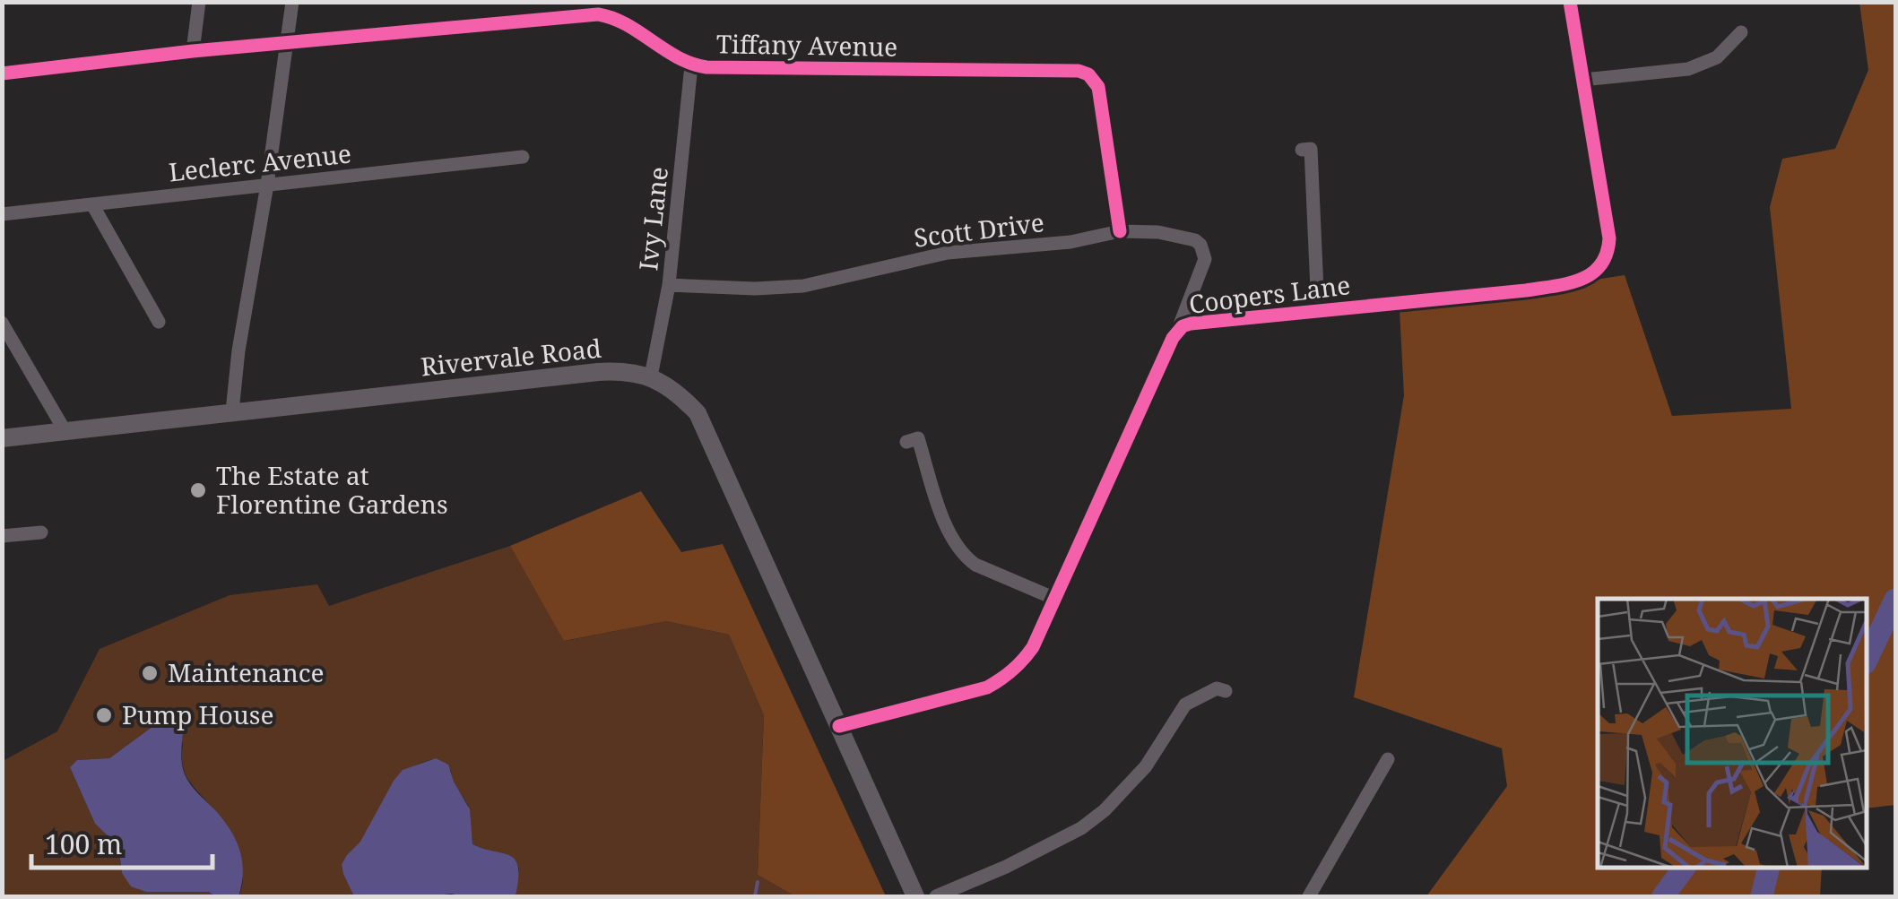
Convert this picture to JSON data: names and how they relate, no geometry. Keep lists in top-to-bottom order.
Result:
{
  "streets": {
    "street": [
      "Tiffany Avenue",
      "Leclerc Avenue",
      "Ivy Lane",
      "Scott Drive",
      "Coopers Lane",
      "Rivervale Road"
    ]
  },
  "crossings": [
    ["Tiffany Avenue", "Ivy Lane"],
    ["Tiffany Avenue", "Scott Drive"],
    ["Ivy Lane", "Scott Drive"],
    ["Ivy Lane", "Rivervale Road"],
    ["Scott Drive", "Coopers Lane"]
  ],
  "places": ["The Estate at Florentine Gardens", "Maintenance", "Pump House"],
  "scale_bar": "100 m"
}
